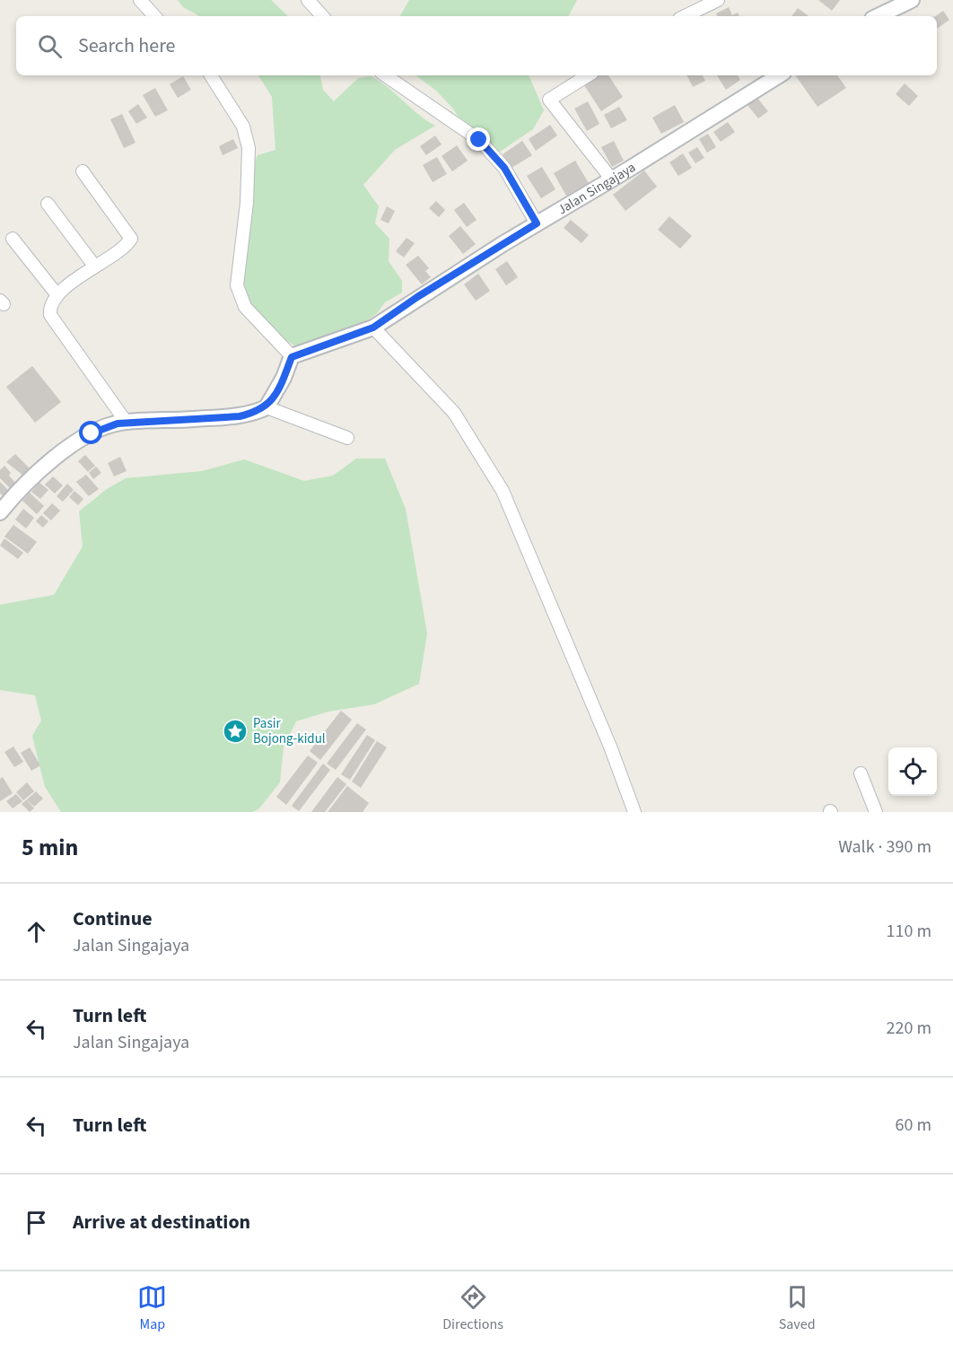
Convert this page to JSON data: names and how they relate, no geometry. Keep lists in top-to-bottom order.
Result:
{
  "streets": {
    "street": ["Jalan Singajaya"]
  },
  "places": {
    "place": ["Pasir Bojong-kidul"]
  },
  "page": {
    "search": "Search here",
    "heading": ["5 min", "Walk · 390 m"],
    "list": [
      ["Continue", "Jalan Singajaya", "110 m"],
      ["Turn left", "Jalan Singajaya", "220 m"],
      ["Turn left", "60 m"],
      "Arrive at destination"
    ],
    "nav": ["Map", "Directions", "Saved"]
  }
}
